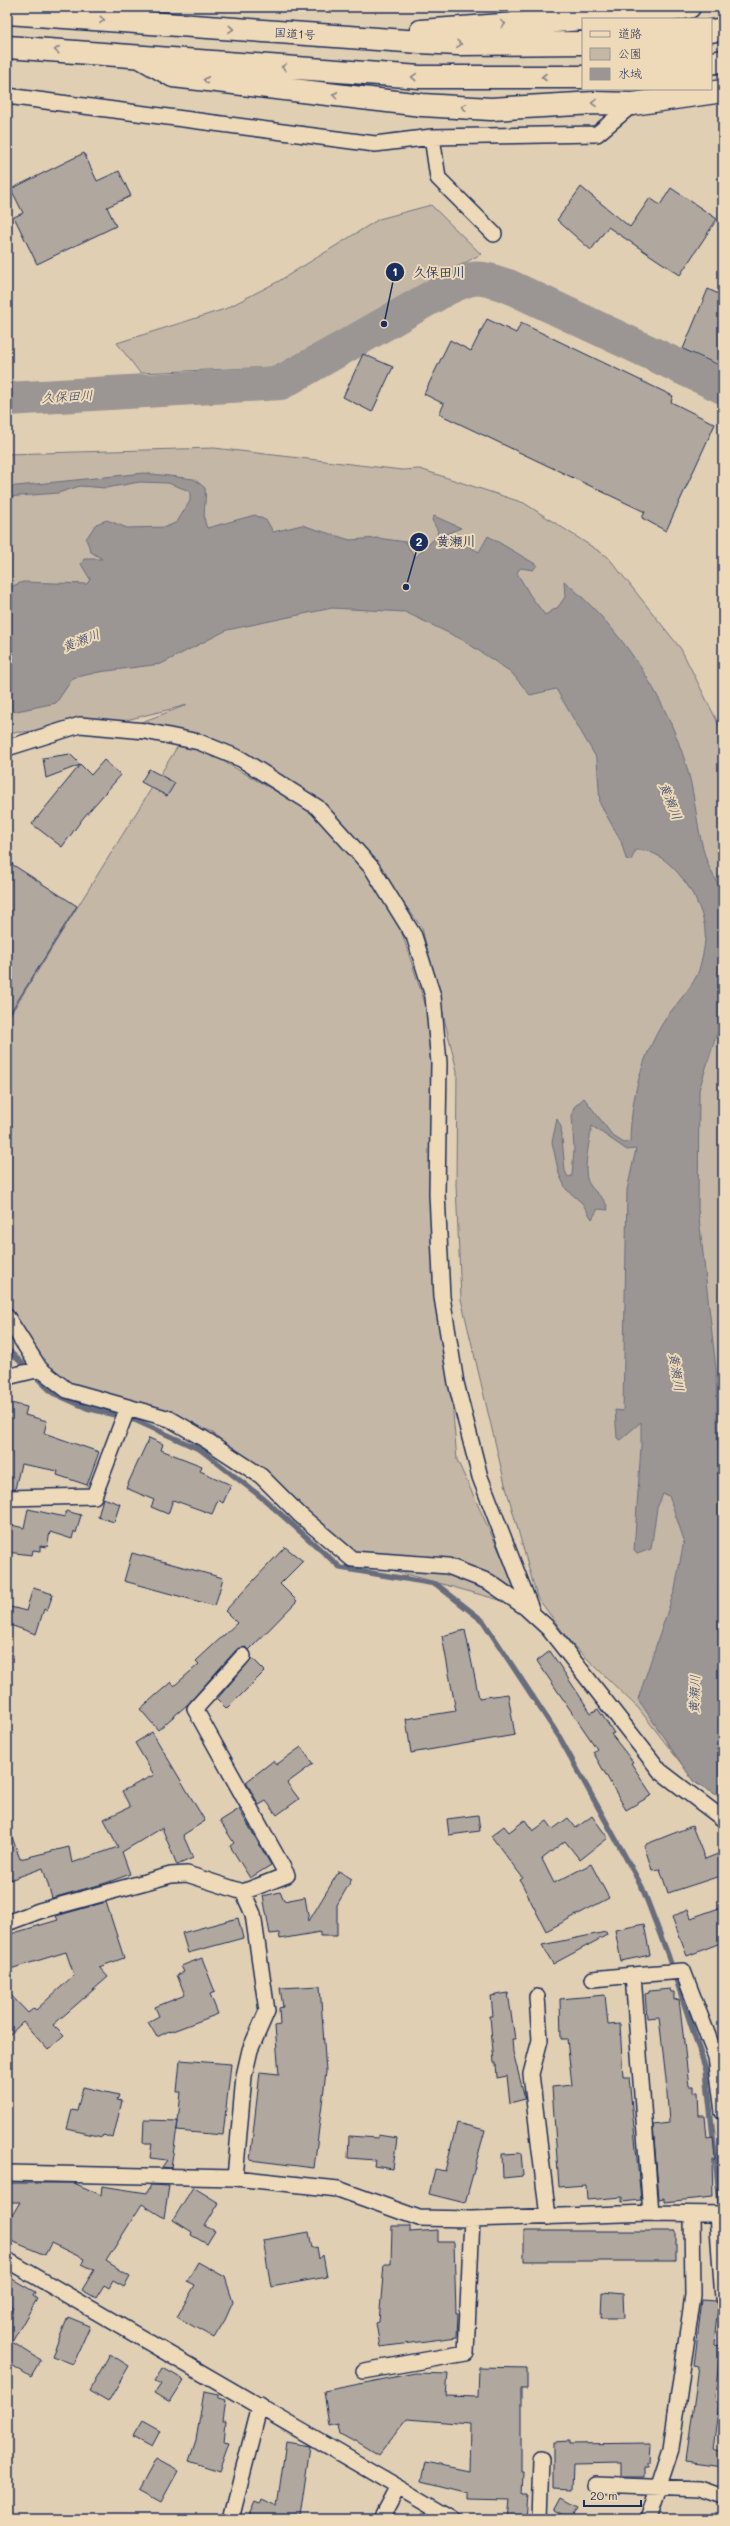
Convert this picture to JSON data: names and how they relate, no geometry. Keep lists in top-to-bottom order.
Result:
{
  "streets": {
    "highway": ["国道1号"]
  },
  "water": ["久保田川", "黄瀬川"],
  "places": ["久保田川", "黄瀬川"],
  "legend": ["道路", "公園", "水域"],
  "scale_bar": "20 m"
}
